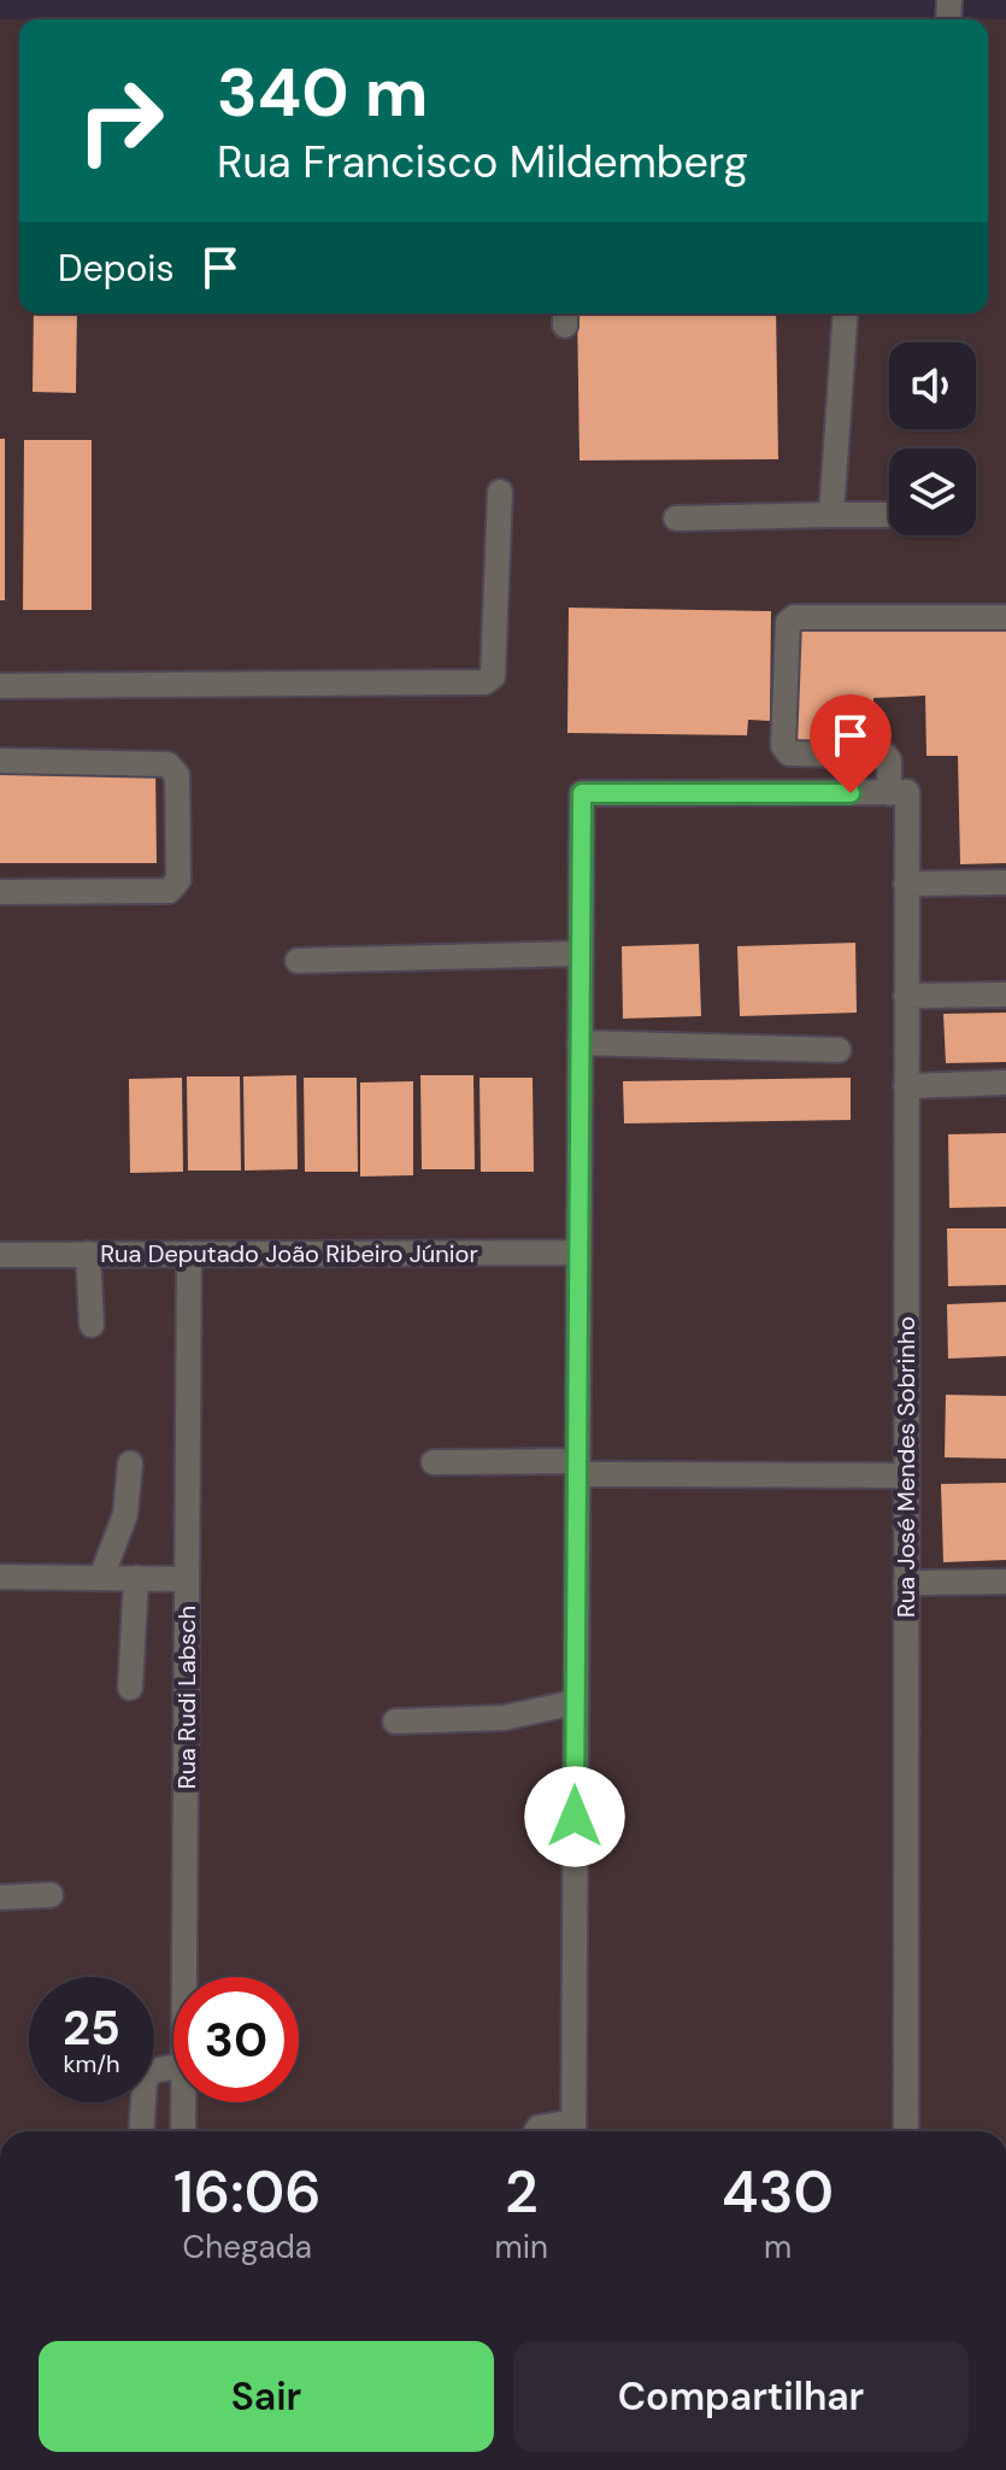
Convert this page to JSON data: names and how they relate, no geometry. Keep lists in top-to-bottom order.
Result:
{
  "streets": {
    "street": ["Rua Deputado João Ribeiro Júnior", "Rua José Mendes Sobrinho", "Rua Rudi Labsch"]
  },
  "crossings": [
    ["Rua Deputado João Ribeiro Júnior", "Rua Rudi Labsch"]
  ],
  "page": {
    "turn": ["340 m", "Rua Francisco Mildemberg"],
    "then": "Depois",
    "speed": "25 km/h",
    "limit": "30",
    "eta": [
      "16:06",
      "Chegada",
      "2",
      "min",
      "430",
      "m"
    ],
    "buttons": ["Sair", "Compartilhar"]
  }
}
